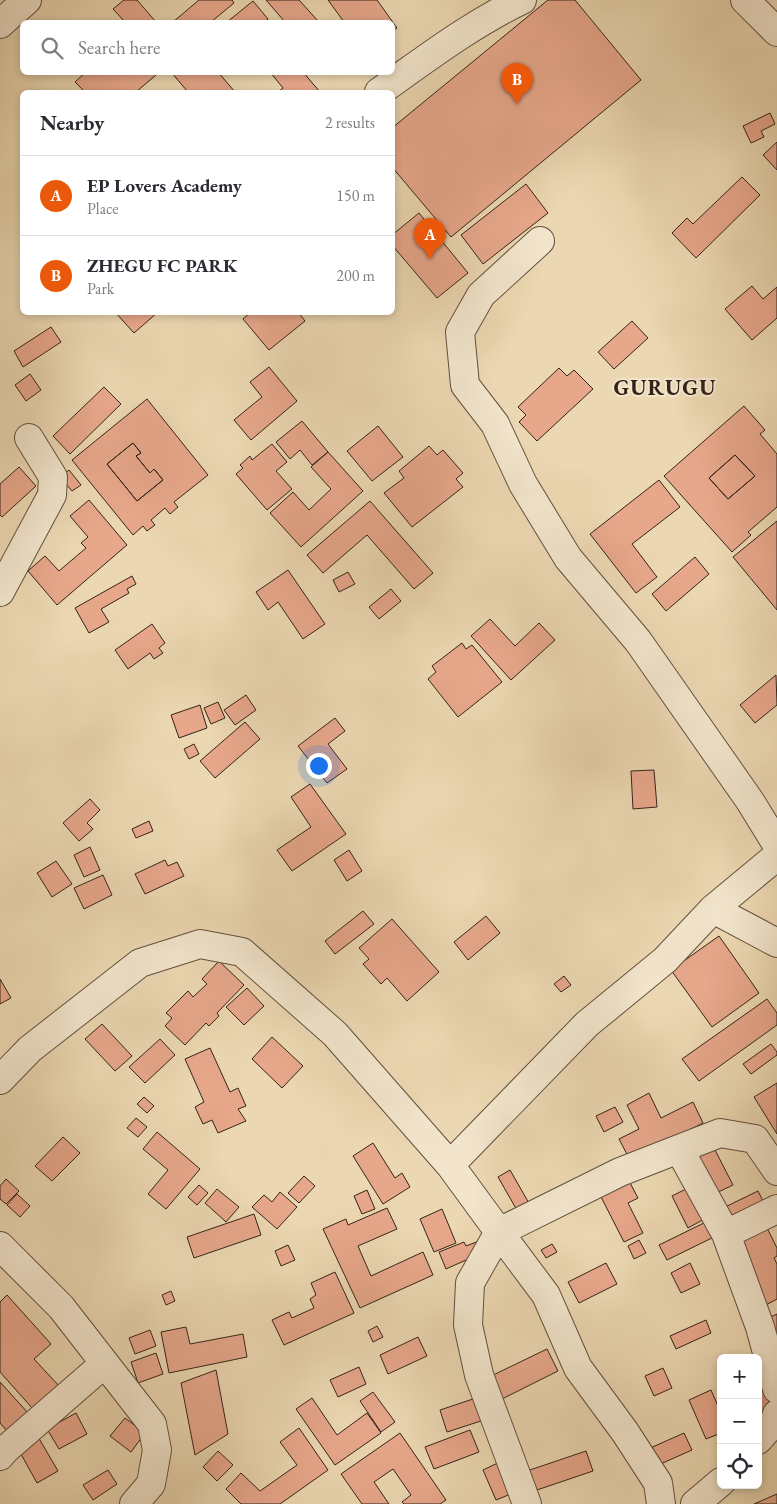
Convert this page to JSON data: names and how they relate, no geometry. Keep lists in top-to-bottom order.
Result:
{
  "districts": ["GURUGU"],
  "page": {
    "search": "Search here",
    "pins": ["B", "A"],
    "heading": ["Nearby", "2 results"],
    "list": [
      {
        "mark": "A",
        "name": "EP Lovers Academy",
        "note": "Place",
        "value": "150 m"
      },
      {
        "mark": "B",
        "name": "ZHEGU FC PARK",
        "note": "Park",
        "value": "200 m"
      }
    ],
    "map_buttons": ["+", "−"]
  }
}
